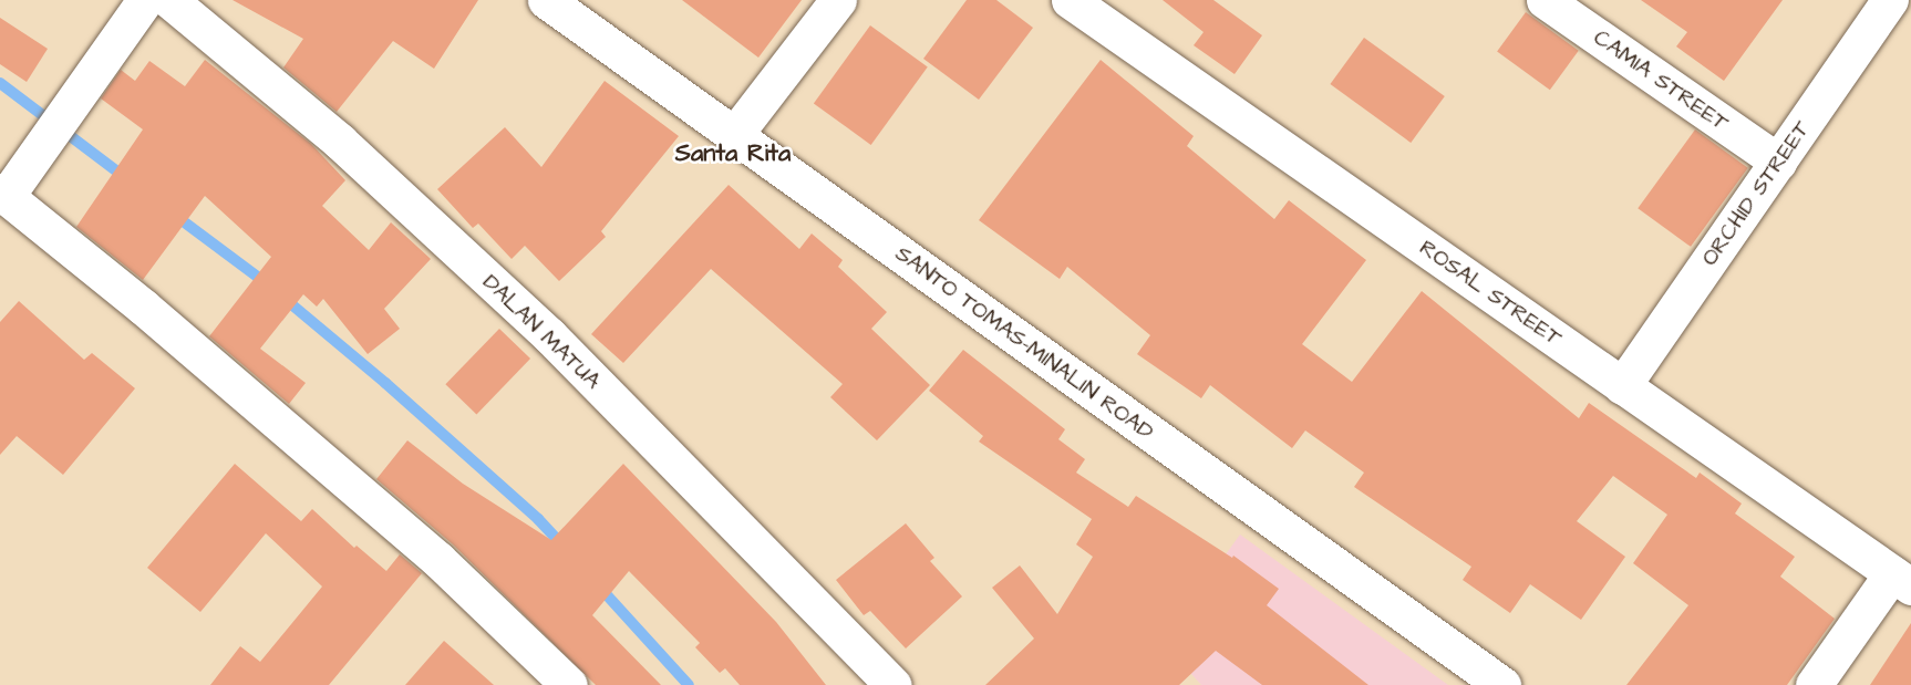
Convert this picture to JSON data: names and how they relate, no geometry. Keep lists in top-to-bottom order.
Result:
{
  "streets": {
    "street": [
      "CAMIA STREET",
      "ORCHID STREET",
      "ROSAL STREET",
      "DALAN MATUA",
      "SANTO TOMAS-MINALIN ROAD"
    ]
  },
  "crossings": [
    ["CAMIA STREET", "ORCHID STREET"],
    ["ORCHID STREET", "ROSAL STREET"]
  ],
  "districts": ["Santa Rita"]
}
